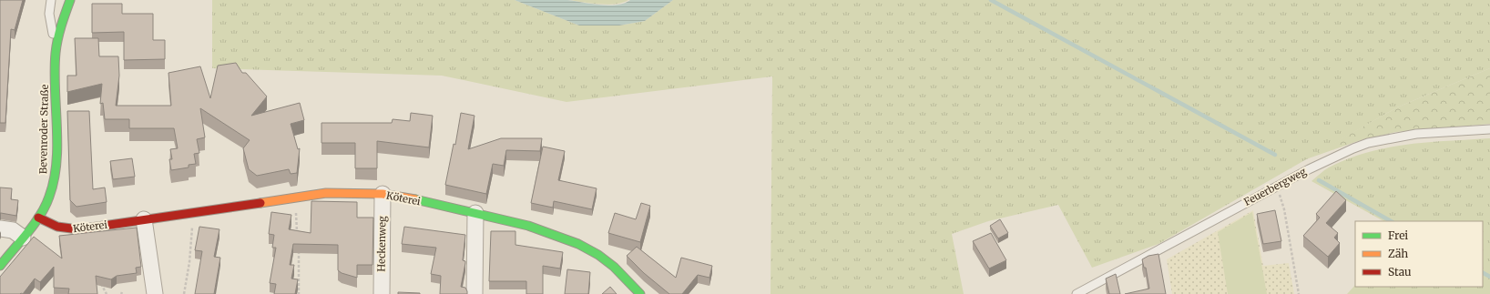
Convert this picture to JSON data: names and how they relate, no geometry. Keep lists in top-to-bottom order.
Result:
{
  "streets": {
    "street": ["Bevenroder Straße", "Köterei", "Heckenweg"],
    "lane": ["Feuerbergweg"]
  },
  "crossings": [
    ["Bevenroder Straße", "Köterei"],
    ["Köterei", "Heckenweg"]
  ],
  "legend": ["Frei", "Zäh", "Stau"]
}
